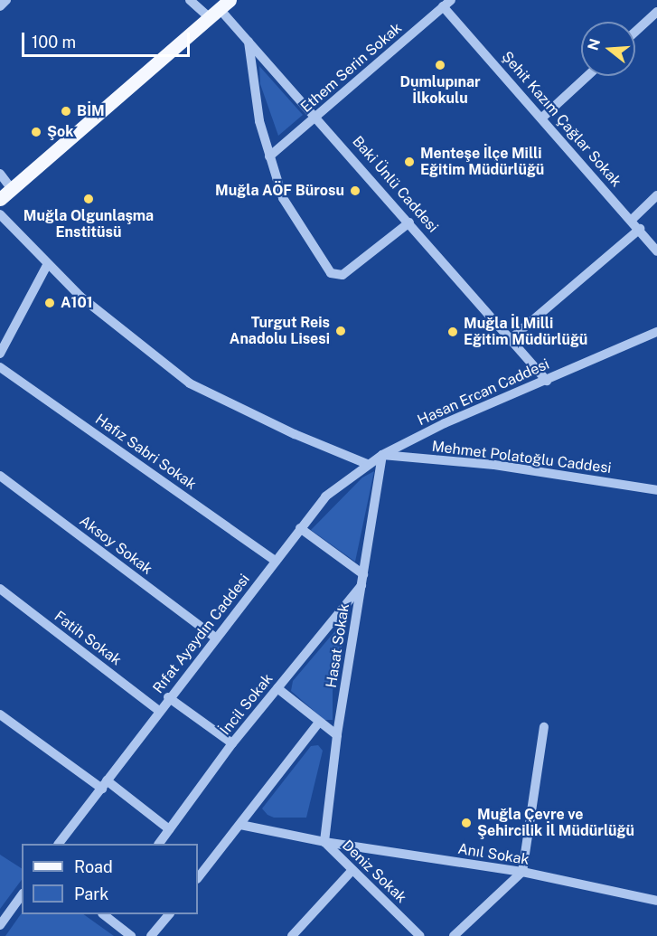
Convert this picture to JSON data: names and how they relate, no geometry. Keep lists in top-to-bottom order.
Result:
{
  "streets": {
    "street": [
      "Ethem Serin Sokak",
      "Şehit Kazım Çağlar Sokak",
      "Baki Ünlü Caddesi",
      "Hasan Ercan Caddesi",
      "Hafız Sabri Sokak",
      "Mehmet Polatoğlu Caddesi",
      "Aksoy Sokak",
      "Rıfat Ayaydın Caddesi",
      "Fatih Sokak",
      "Hasat Sokak",
      "İncil Sokak",
      "Anıl Sokak",
      "Deniz Sokak"
    ]
  },
  "crossings": [
    ["Ethem Serin Sokak", "Şehit Kazım Çağlar Sokak"],
    ["Ethem Serin Sokak", "Baki Ünlü Caddesi"],
    ["Baki Ünlü Caddesi", "Hasan Ercan Caddesi"],
    ["Hasan Ercan Caddesi", "Mehmet Polatoğlu Caddesi"],
    ["Hasan Ercan Caddesi", "Rıfat Ayaydın Caddesi"],
    ["Hasan Ercan Caddesi", "Hasat Sokak"],
    ["Hafız Sabri Sokak", "Rıfat Ayaydın Caddesi"],
    ["Mehmet Polatoğlu Caddesi", "Rıfat Ayaydın Caddesi"],
    ["Mehmet Polatoğlu Caddesi", "Hasat Sokak"],
    ["Aksoy Sokak", "Rıfat Ayaydın Caddesi"],
    ["Rıfat Ayaydın Caddesi", "Fatih Sokak"],
    ["Rıfat Ayaydın Caddesi", "Hasat Sokak"],
    ["Hasat Sokak", "İncil Sokak"],
    ["Hasat Sokak", "Anıl Sokak"],
    ["Hasat Sokak", "Deniz Sokak"],
    ["Anıl Sokak", "Deniz Sokak"]
  ],
  "places": [
    "Dumlupınar İlkokulu",
    "BİM",
    "Şok",
    "Menteşe İlçe Milli Eğitim Müdürlüğü",
    "Muğla AÖF Bürosu",
    "Muğla Olgunlaşma Enstitüsü",
    "A101",
    "Turgut Reis Anadolu Lisesi",
    "Muğla İl Milli Eğitim Müdürlüğü",
    "Muğla Çevre ve Şehircilik İl Müdürlüğü"
  ],
  "legend": ["Road", "Park"],
  "scale_bar": "100 m",
  "north": "left"
}
